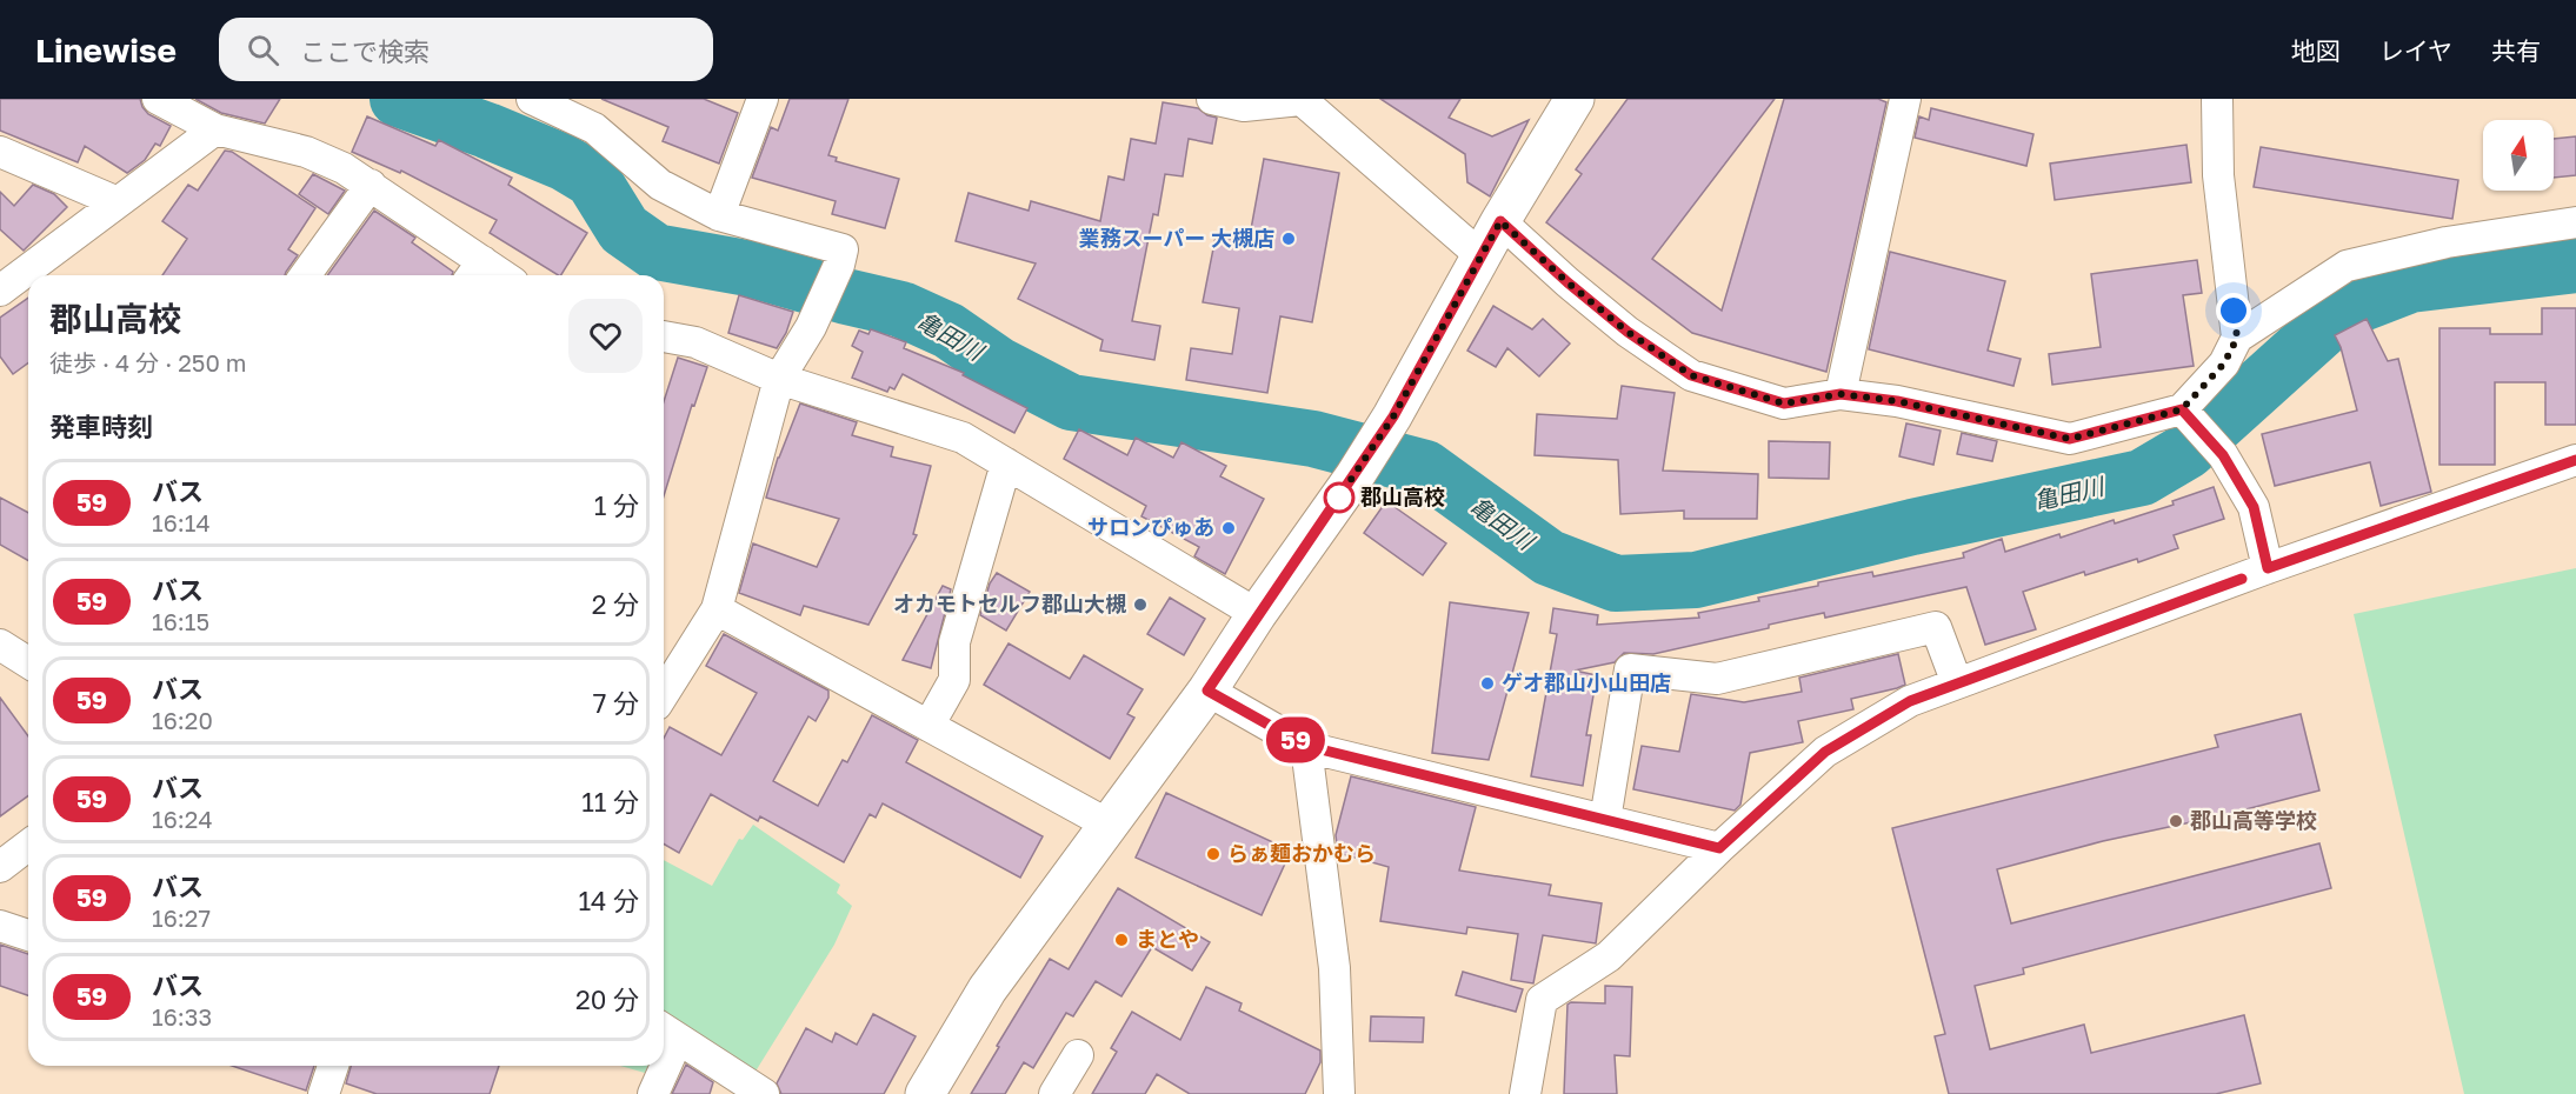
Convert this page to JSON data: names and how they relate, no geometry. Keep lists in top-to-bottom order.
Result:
{
  "water": ["亀田川"],
  "places": [
    "業務スーパー 大槻店",
    "郡山高校",
    "サロンぴゅあ",
    "オカモトセルフ郡山大槻",
    "ゲオ郡山小山田店",
    "郡山高等学校",
    "らぁ麺おかむら",
    "まとや"
  ],
  "lines": ["bus line 59"],
  "north": "top",
  "page": {
    "header": "Linewise",
    "search": "ここで検索",
    "nav": ["地図", "レイヤ", "共有"],
    "on_map": "59",
    "heading": [
      ["郡山高校", "徒歩 · 4 分 · 250 m"],
      "発車時刻"
    ],
    "list": [
      {
        "mark": "59",
        "name": "バス",
        "note": "16:14",
        "value": "1 分"
      },
      {
        "mark": "59",
        "name": "バス",
        "note": "16:15",
        "value": "2 分"
      },
      {
        "mark": "59",
        "name": "バス",
        "note": "16:20",
        "value": "7 分"
      },
      {
        "mark": "59",
        "name": "バス",
        "note": "16:24",
        "value": "11 分"
      },
      {
        "mark": "59",
        "name": "バス",
        "note": "16:27",
        "value": "14 分"
      },
      {
        "mark": "59",
        "name": "バス",
        "note": "16:33",
        "value": "20 分"
      }
    ]
  }
}
